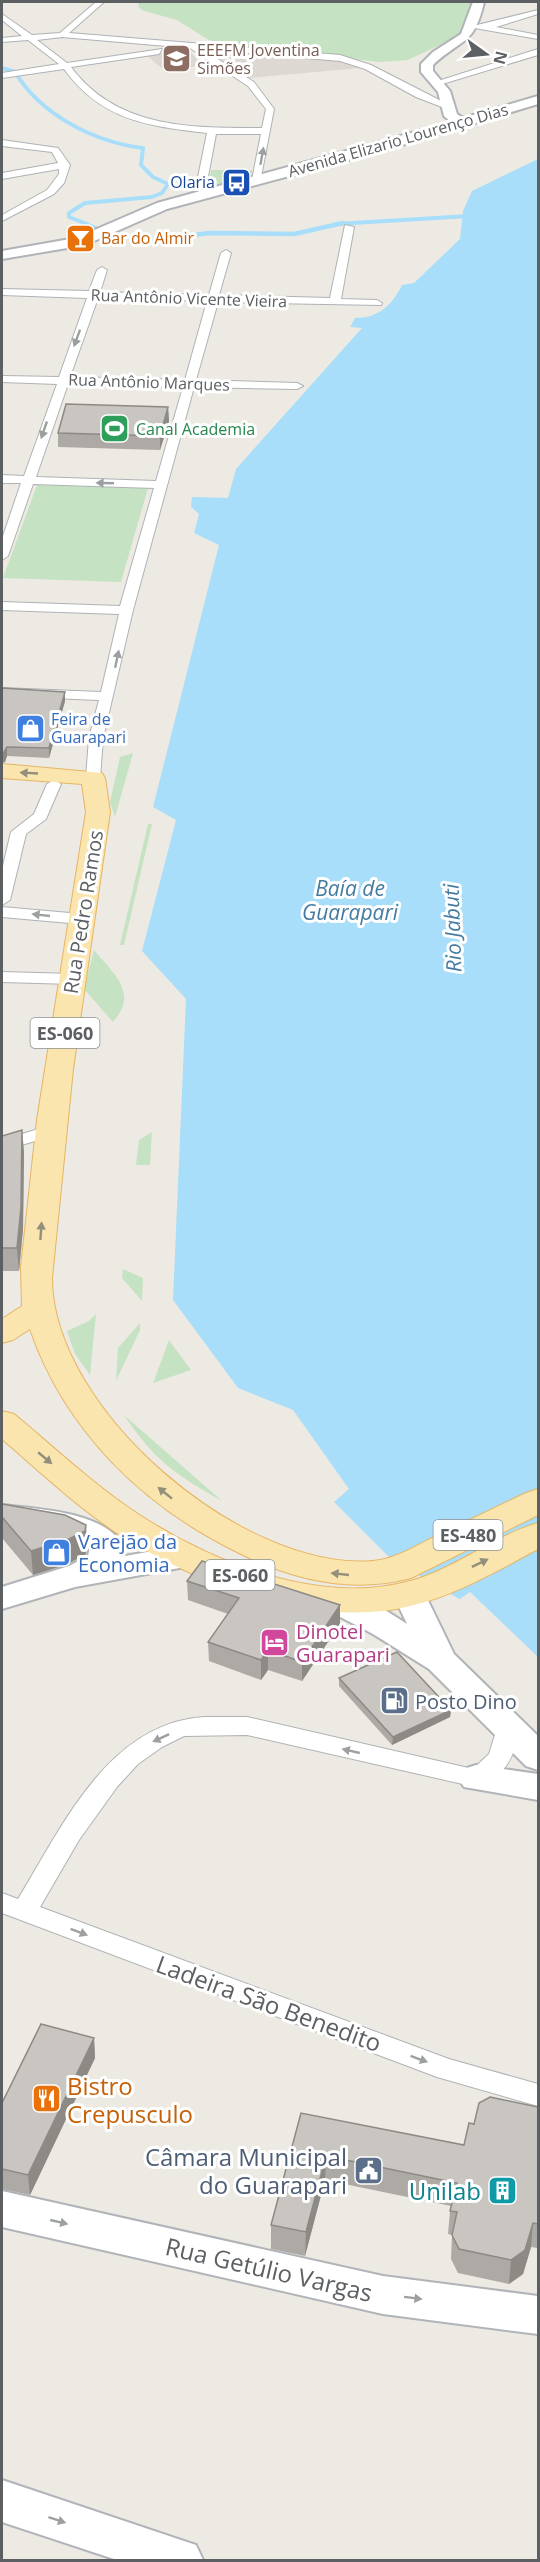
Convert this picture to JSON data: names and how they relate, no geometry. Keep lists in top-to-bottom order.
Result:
{
  "streets": {
    "main road": ["Rua Pedro Ramos", "ES-060", "ES-480"],
    "street": [
      "Avenida Elizario Lourenço Dias",
      "Rua Antônio Vicente Vieira",
      "Rua Antônio Marques",
      "Ladeira São Benedito",
      "Rua Getúlio Vargas"
    ]
  },
  "crossings": [
    ["Rua Antônio Vicente Vieira", "Rua Pedro Ramos"],
    ["Rua Antônio Marques", "Rua Pedro Ramos"],
    ["Rua Pedro Ramos", "ES-060"],
    ["Rua Pedro Ramos", "ES-480"],
    ["ES-060", "ES-480"]
  ],
  "one_way": ["Rua Pedro Ramos", "Ladeira São Benedito", "Rua Getúlio Vargas"],
  "water": ["Baía de Guarapari", "Rio Jabuti"],
  "places": {
    "school or university": ["EEEFM Joventina Simões"],
    "bus stop": ["Olaria"],
    "bar": ["Bar do Almir"],
    "sports": ["Canal Academia"],
    "shop": ["Feira de Guarapari", "Varejão da Economia"],
    "hotel": ["Dinotel Guarapari"],
    "fuel station": ["Posto Dino"],
    "restaurant": ["Bistro Crepusculo"],
    "public building": ["Câmara Municipal do Guarapari"],
    "building": ["Unilab"]
  },
  "north": "right"
}
